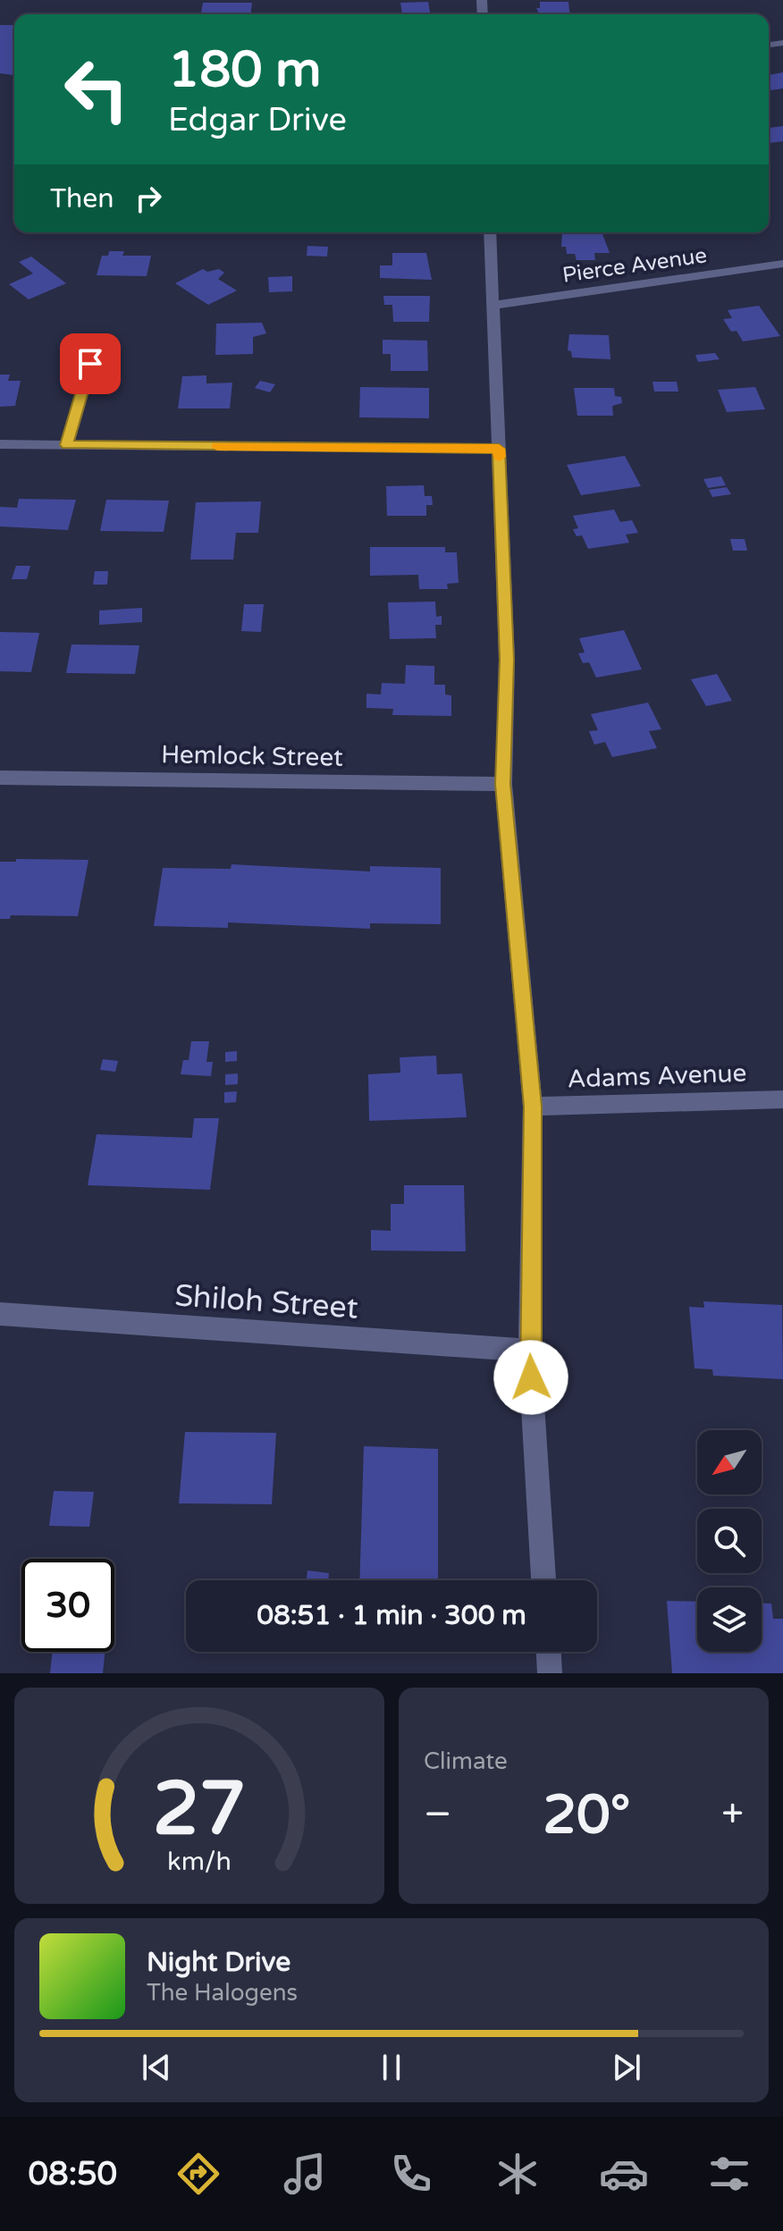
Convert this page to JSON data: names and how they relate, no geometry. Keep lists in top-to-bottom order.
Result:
{
  "streets": {
    "street": [
      "Pierce Avenue",
      "Hemlock Street",
      "Adams Avenue",
      "Shiloh Street"
    ]
  },
  "north": "bottom left",
  "page": {
    "turn": ["180 m", "Edgar Drive"],
    "then": "Then",
    "limit": "30",
    "trip": "08:51 · 1 min · 300 m",
    "tile": "Climate",
    "heat": ["−", "20°", "+"],
    "song": ["Night Drive", "The Halogens"],
    "tabs": "08:50",
    "gauge": ["27", "km/h"]
  }
}
